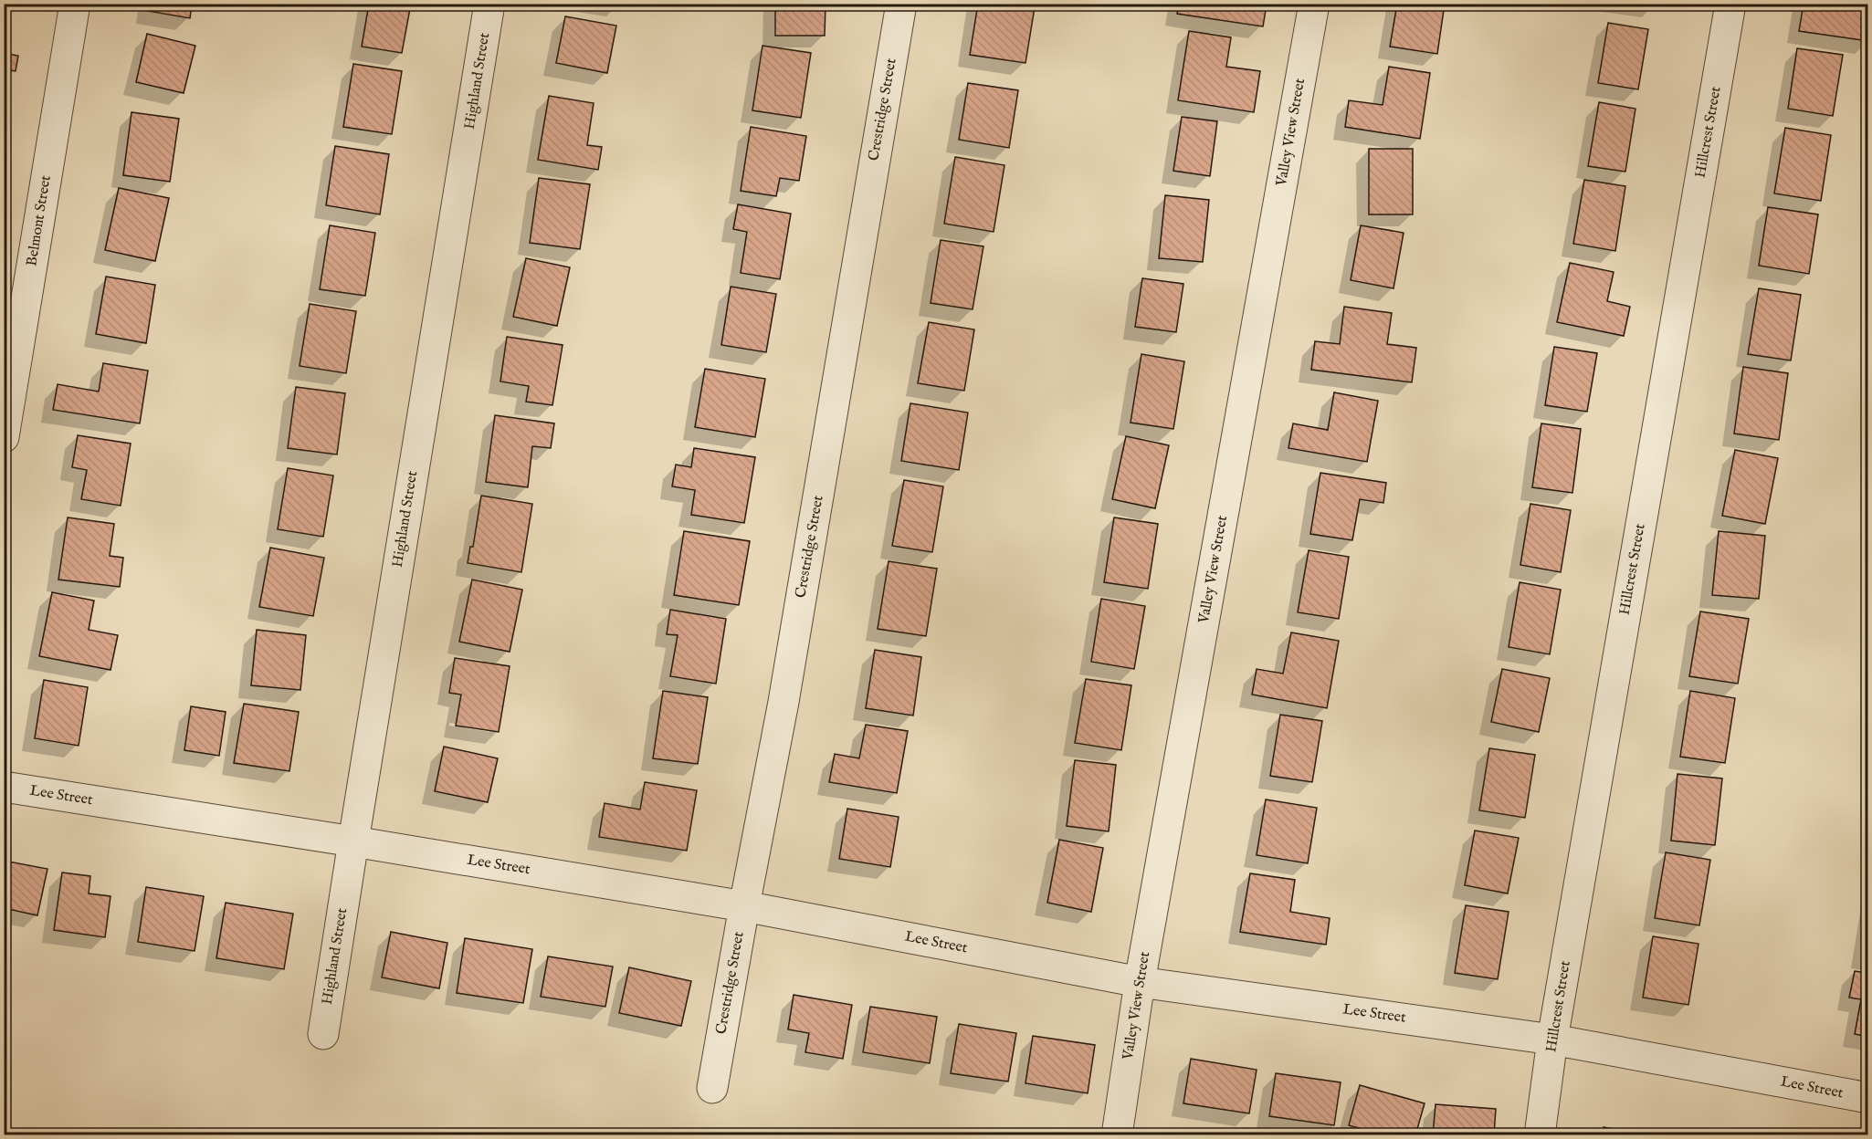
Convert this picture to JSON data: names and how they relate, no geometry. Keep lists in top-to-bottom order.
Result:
{
  "streets": {
    "street": [
      "Highland Street",
      "Crestridge Street",
      "Valley View Street",
      "Hillcrest Street",
      "Belmont Street",
      "Lee Street"
    ]
  },
  "crossings": [
    ["Highland Street", "Lee Street"],
    ["Crestridge Street", "Lee Street"],
    ["Valley View Street", "Lee Street"],
    ["Hillcrest Street", "Lee Street"]
  ]
}
